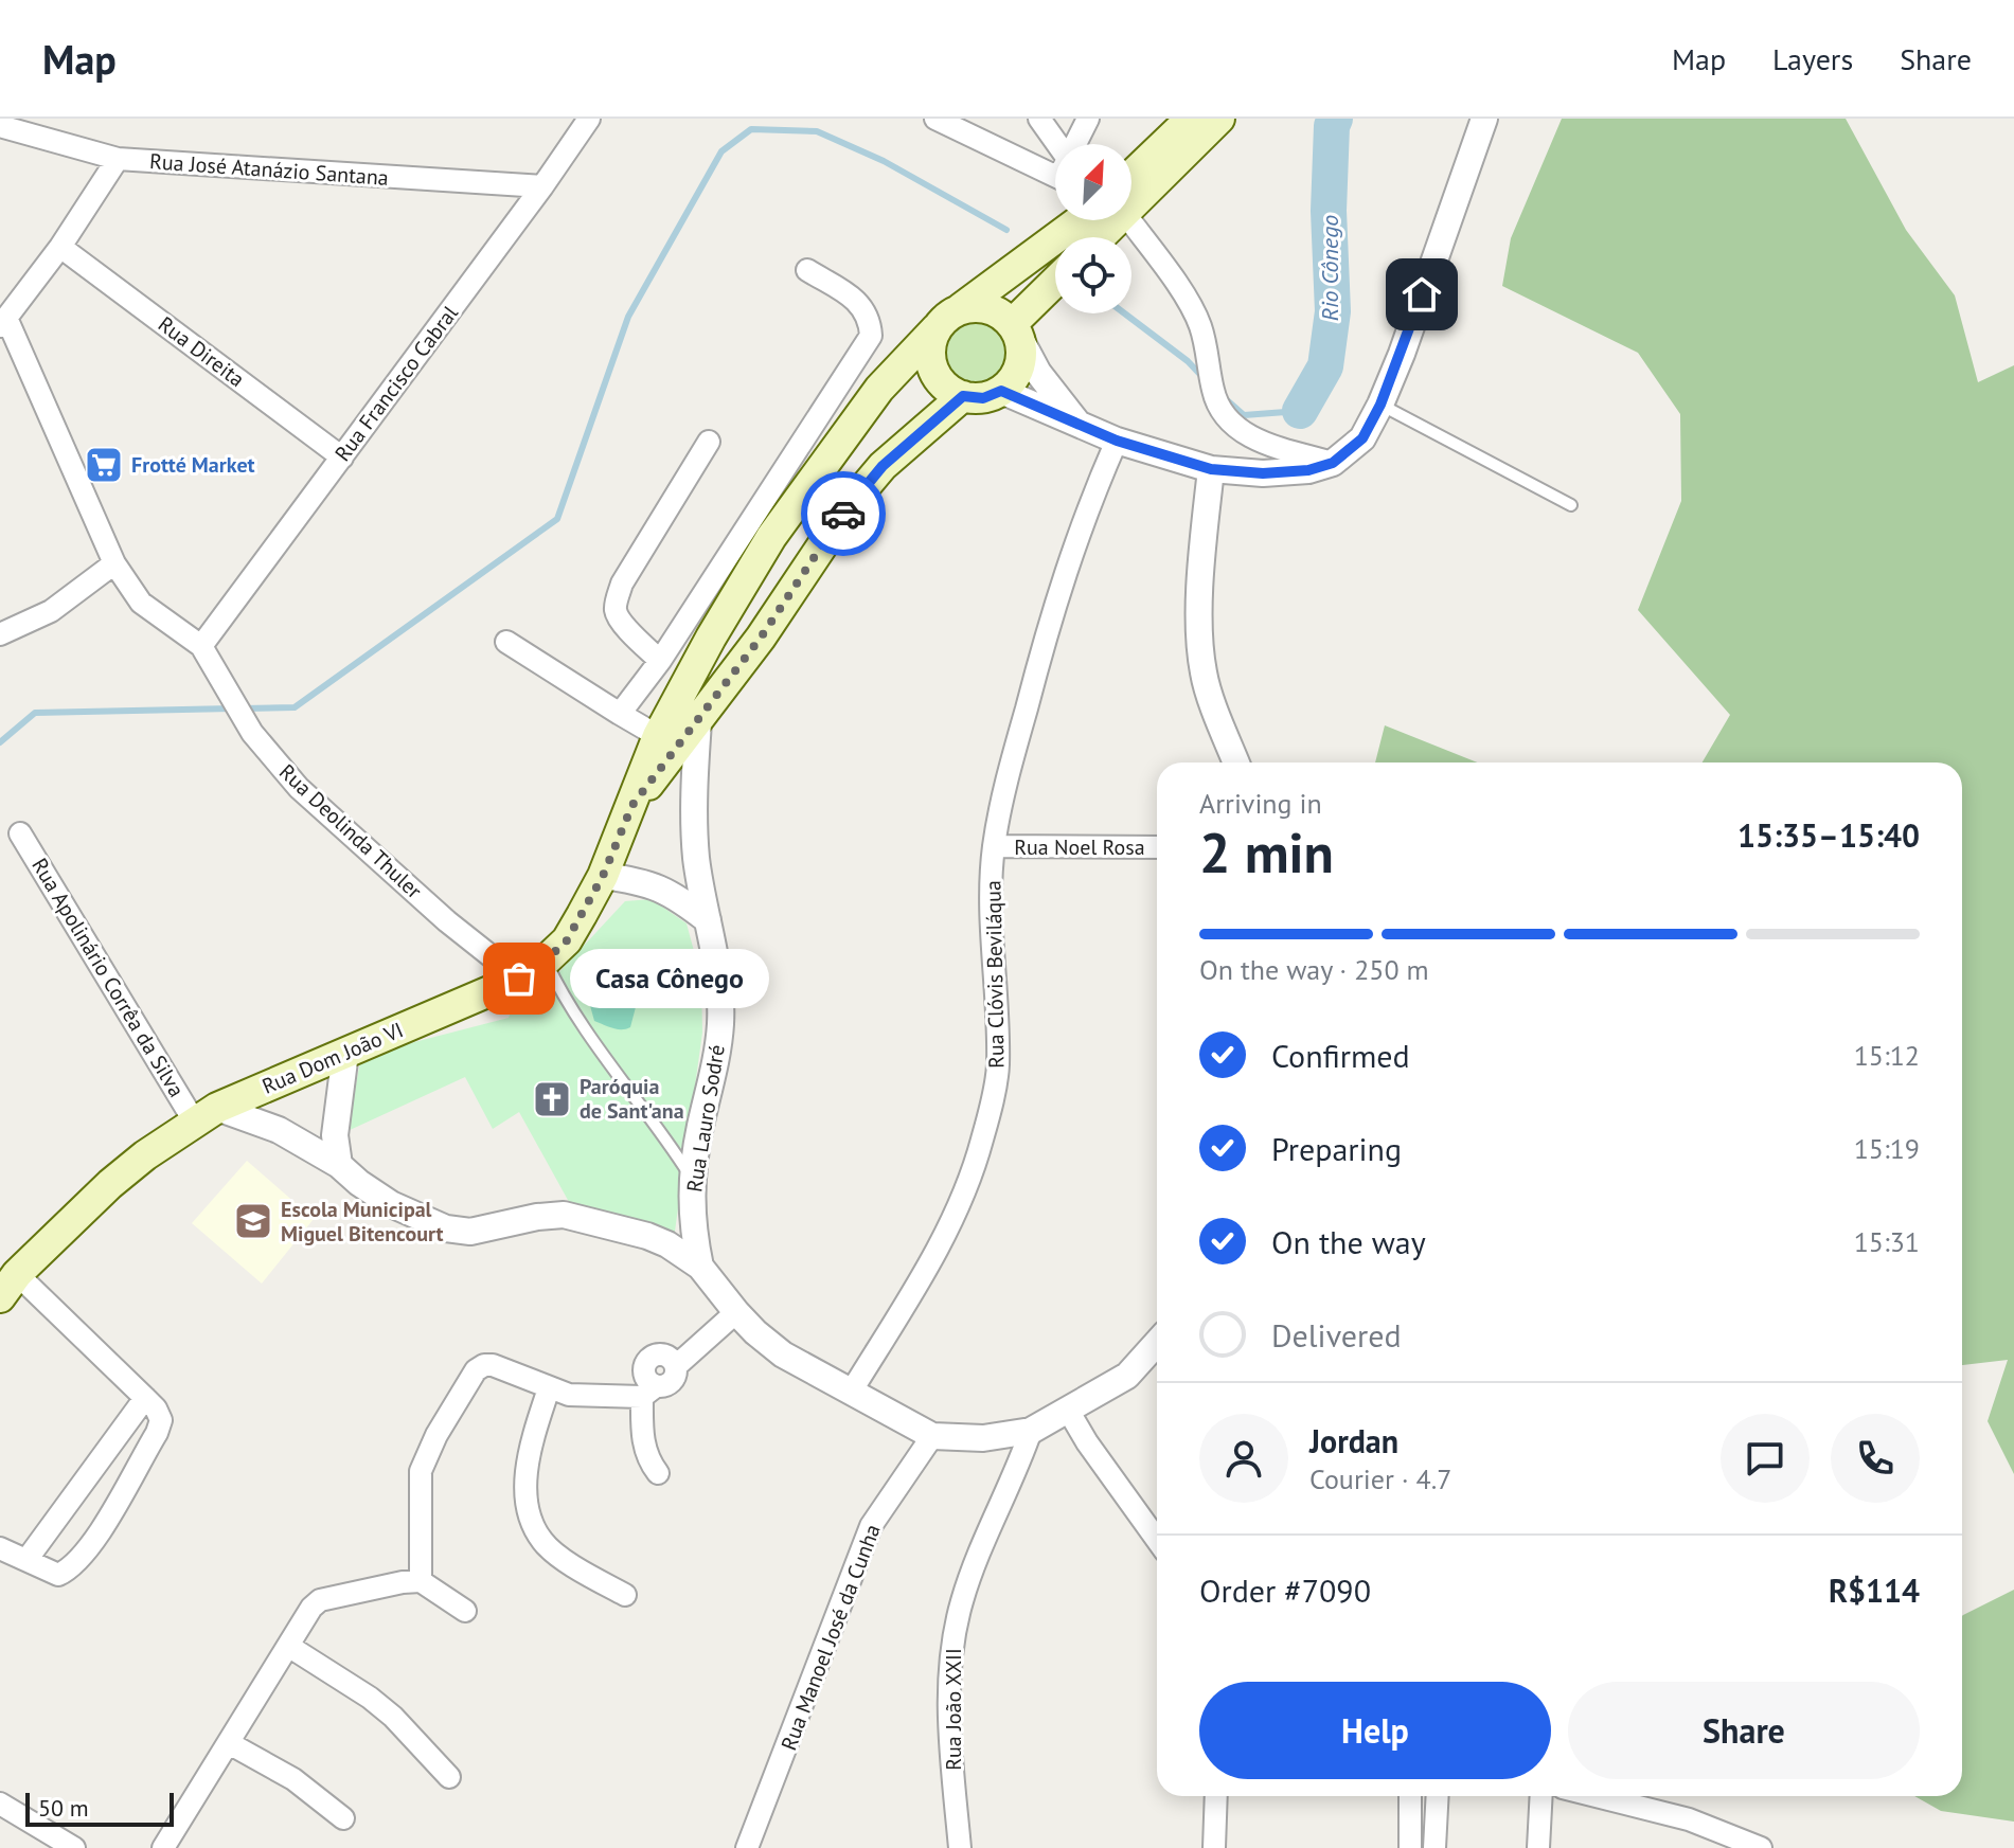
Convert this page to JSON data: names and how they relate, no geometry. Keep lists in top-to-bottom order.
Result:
{
  "streets": {
    "main road": ["Rua Dom João VI"],
    "street": [
      "Rua José Atanázio Santana",
      "Rua Direita",
      "Rua Francisco Cabral",
      "Rua Deolinda Thuler",
      "Rua Noel Rosa",
      "Rua Clóvis Beviláqua",
      "Rua Apolinário Corrêa da Silva",
      "Rua Lauro Sodré",
      "Rua Manoel José da Cunha",
      "Rua João XXII"
    ]
  },
  "crossings": [
    ["Rua José Atanázio Santana", "Rua Francisco Cabral"],
    ["Rua Direita", "Rua Francisco Cabral"],
    ["Rua Francisco Cabral", "Rua Deolinda Thuler"],
    ["Rua Deolinda Thuler", "Rua Dom João VI"],
    ["Rua Noel Rosa", "Rua Clóvis Beviláqua"],
    ["Rua Apolinário Corrêa da Silva", "Rua Dom João VI"]
  ],
  "water": ["Rio Cônego"],
  "places": {
    "supermarket": ["Frotté Market"],
    "other": ["Casa Cônego"],
    "church": ["Paróquia de Sant'ana"],
    "school or university": ["Escola Municipal Miguel Bitencourt"]
  },
  "scale_bar": "50 m",
  "north": "top right",
  "page": {
    "header": "Map",
    "nav": ["Map", "Layers", "Share"],
    "heading": ["2 min", "Arriving in", "15:35–15:40"],
    "panel": [
      "Jordan",
      "Courier · 4.7",
      "Order #7090",
      "R$114"
    ],
    "bar": "On the way · 250 m",
    "bubble": "Casa Cônego",
    "list": [
      ["Confirmed", "15:12"],
      ["Preparing", "15:19"],
      ["On the way", "15:31"],
      "Delivered"
    ],
    "buttons": ["Help", "Share"],
    "scale": "50 m"
  }
}
